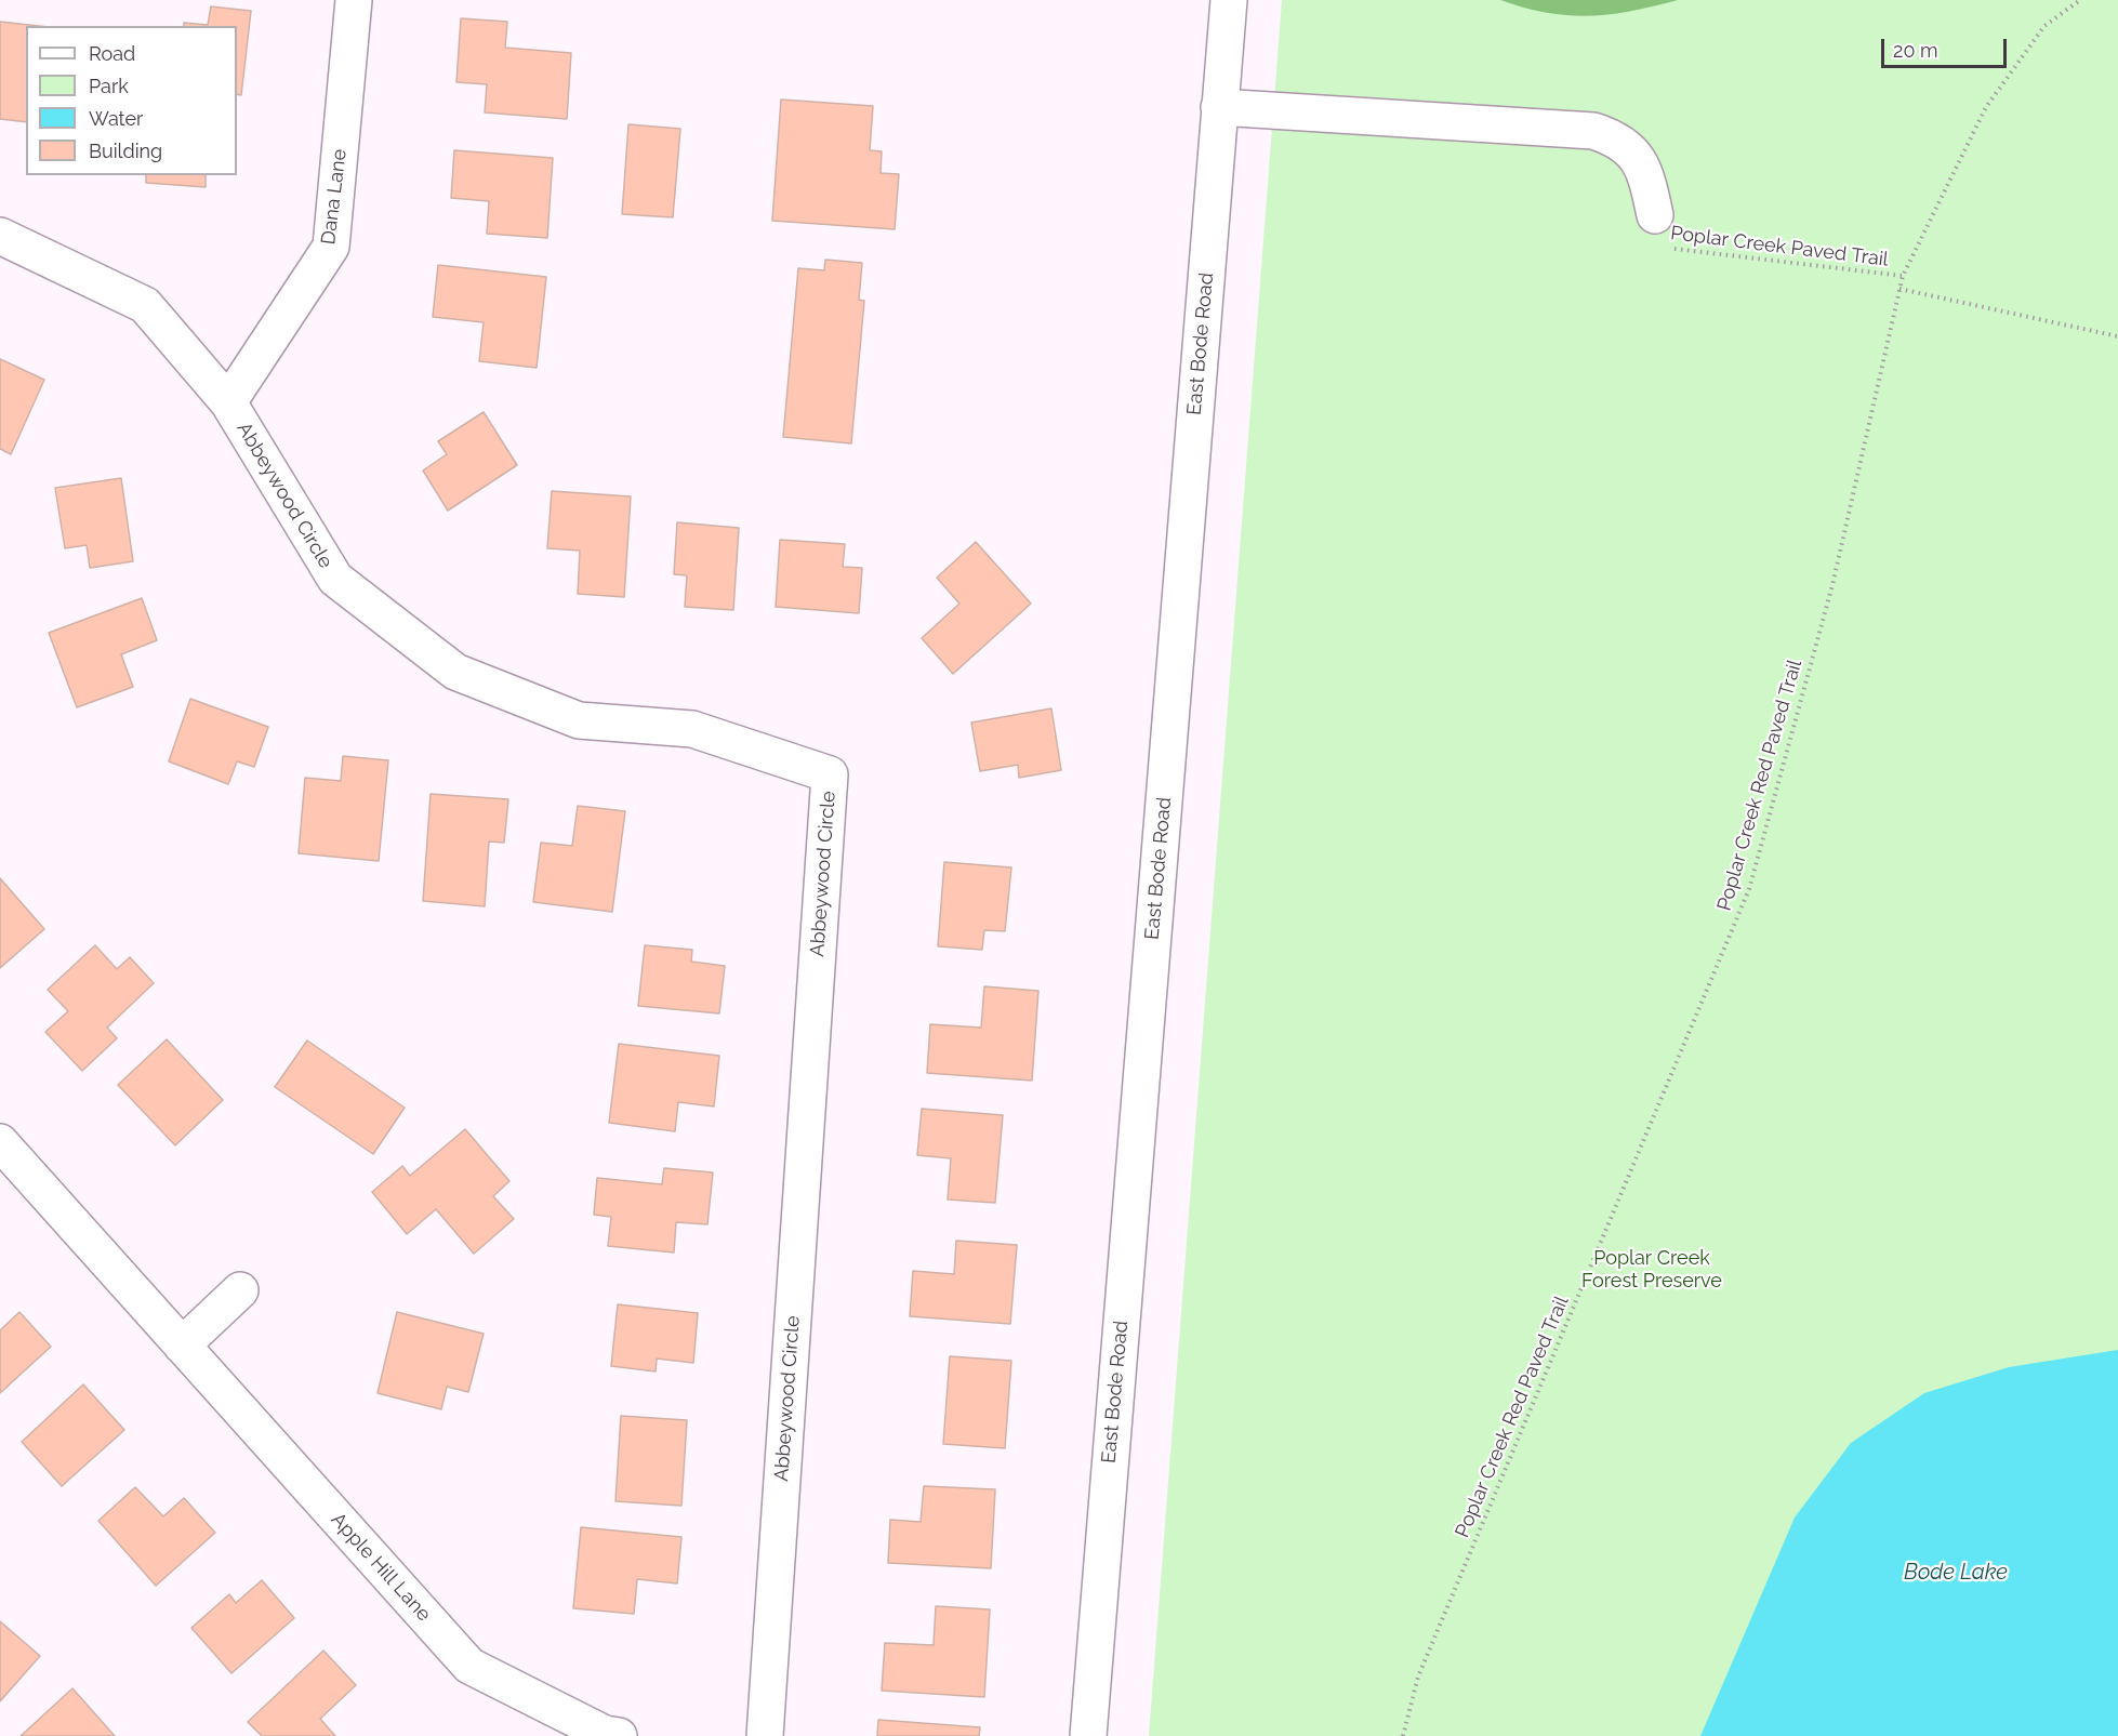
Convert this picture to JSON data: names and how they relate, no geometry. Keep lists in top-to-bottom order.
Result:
{
  "streets": {
    "street": [
      "Dana Lane",
      "East Bode Road",
      "Abbeywood Circle",
      "Apple Hill Lane"
    ],
    "path": ["Poplar Creek Paved Trail", "Poplar Creek Red Paved Trail"]
  },
  "crossings": [
    ["Dana Lane", "Abbeywood Circle"],
    ["Poplar Creek Paved Trail", "Poplar Creek Red Paved Trail"]
  ],
  "water": ["Bode Lake"],
  "parks": ["Poplar Creek Forest Preserve"],
  "legend": [
    "Road",
    "Park",
    "Water",
    "Building"
  ],
  "scale_bar": "20 m"
}
